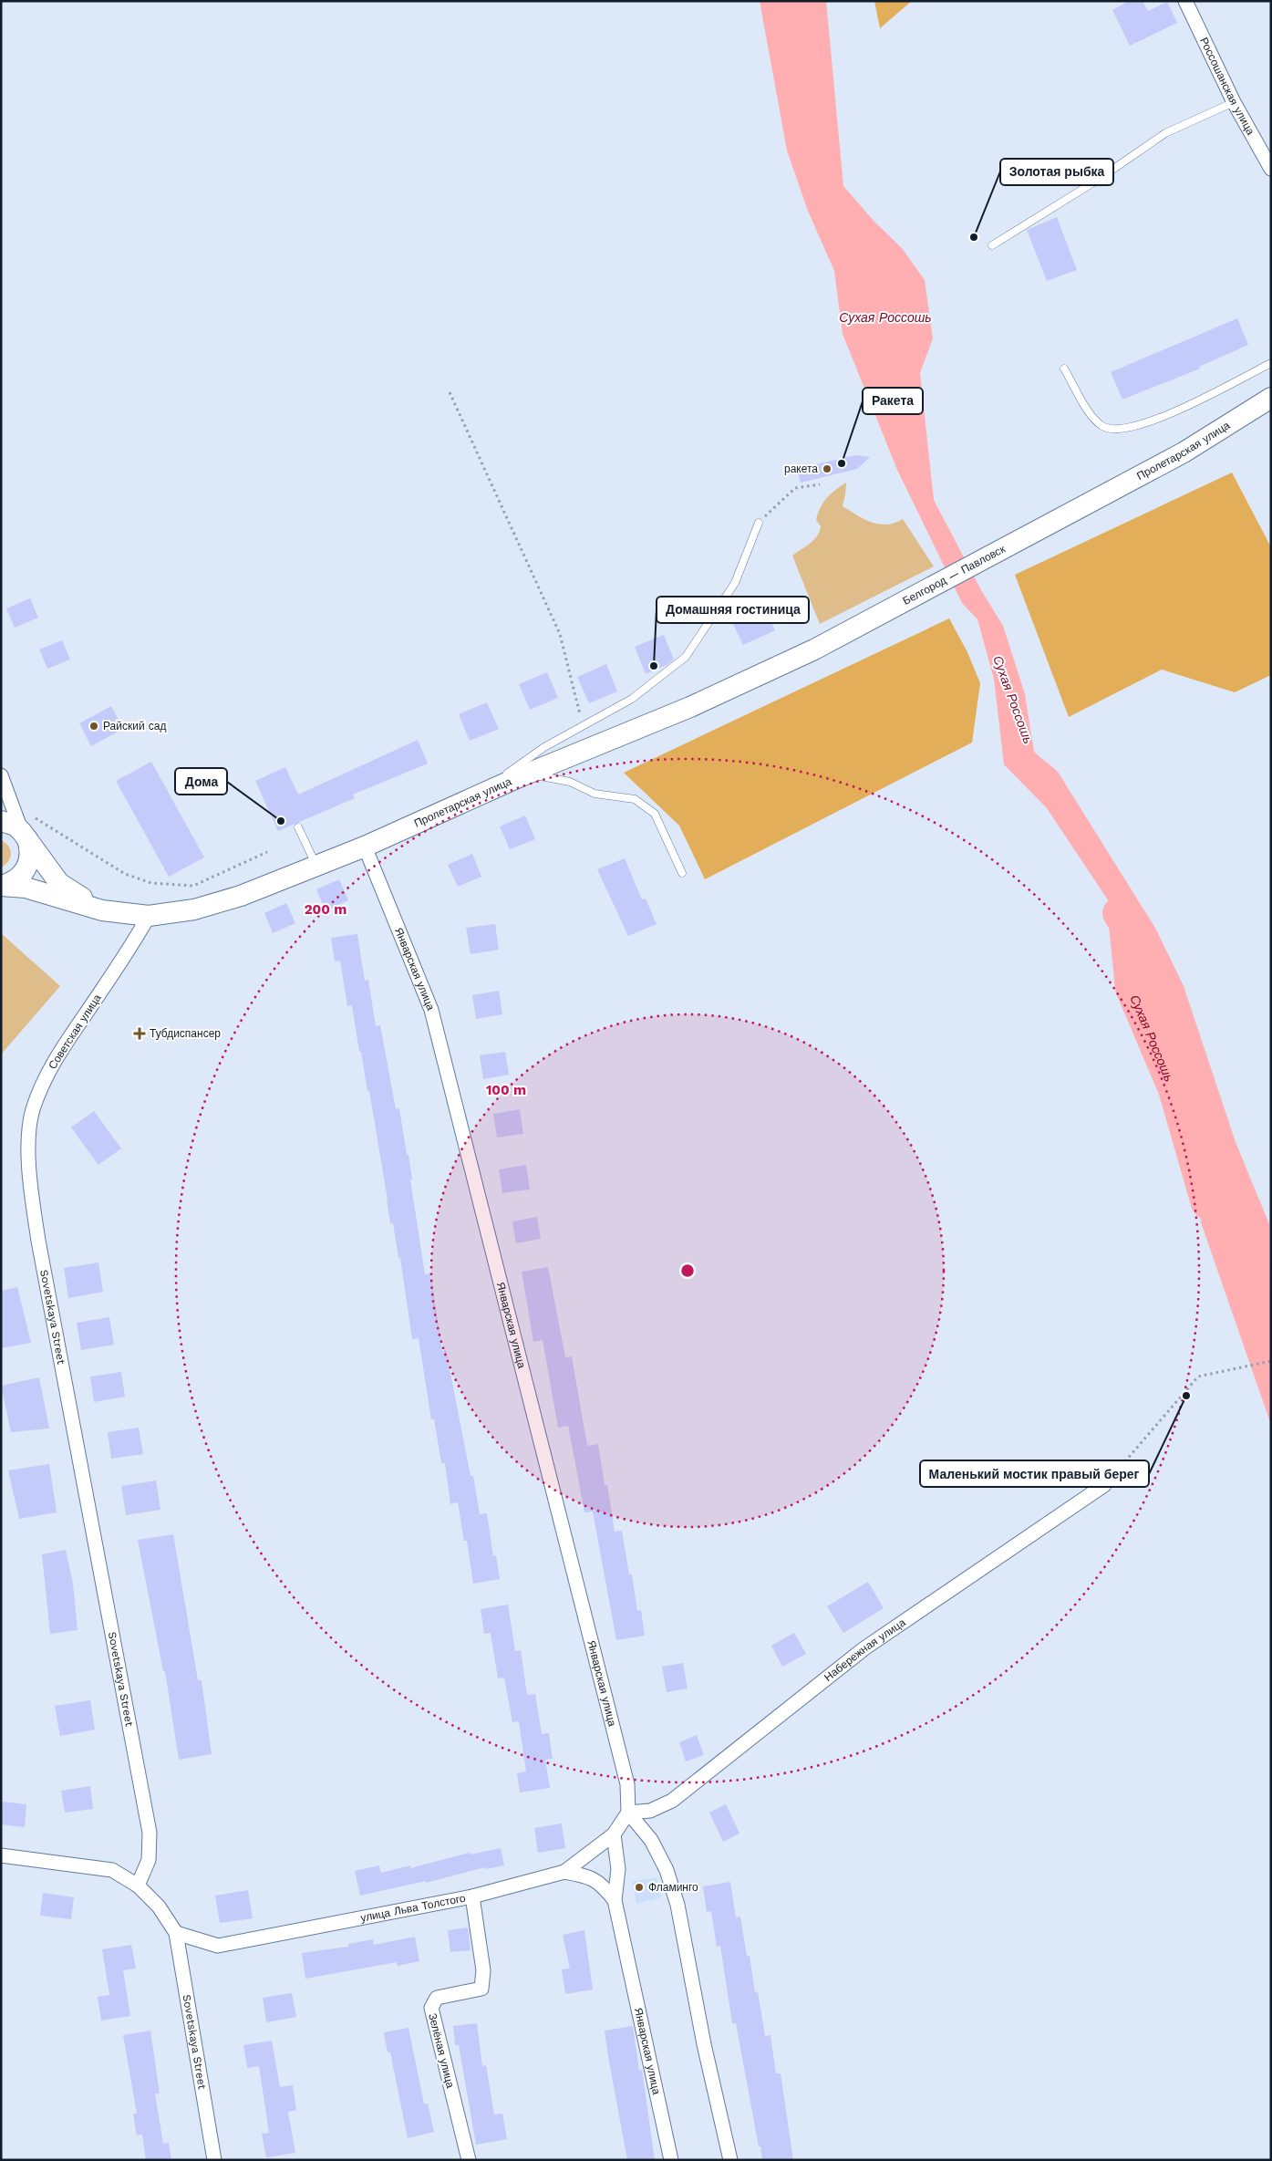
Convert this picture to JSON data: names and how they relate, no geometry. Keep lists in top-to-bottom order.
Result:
{
  "streets": {
    "main road": ["Пролетарская улица", "Белгород — Павловск"],
    "street": [
      "Россошанская улица",
      "Январская улица",
      "Советская улица",
      "Sovetskaya Street",
      "Набережная улица",
      "улица Льва Толстого",
      "Зелёная улица"
    ]
  },
  "crossings": [
    ["Пролетарская улица", "Белгород — Павловск"],
    ["Пролетарская улица", "Январская улица"],
    ["Пролетарская улица", "Советская улица"],
    ["Январская улица", "Набережная улица"],
    ["Январская улица", "улица Льва Толстого"],
    ["Советская улица", "Sovetskaya Street"],
    ["Sovetskaya Street", "улица Льва Толстого"],
    ["Набережная улица", "улица Льва Толстого"],
    ["улица Льва Толстого", "Зелёная улица"]
  ],
  "water": ["Сухая Россошь"],
  "places": {
    "other": [
      "Золотая рыбка",
      "Ракета",
      "ракета",
      "Домашняя гостиница",
      "Райский сад",
      "Дома",
      "Маленький мостик правый берег",
      "Фламинго"
    ],
    "health": ["Тубдиспансер"]
  },
  "rings": ["200 m", "100 m"]
}
